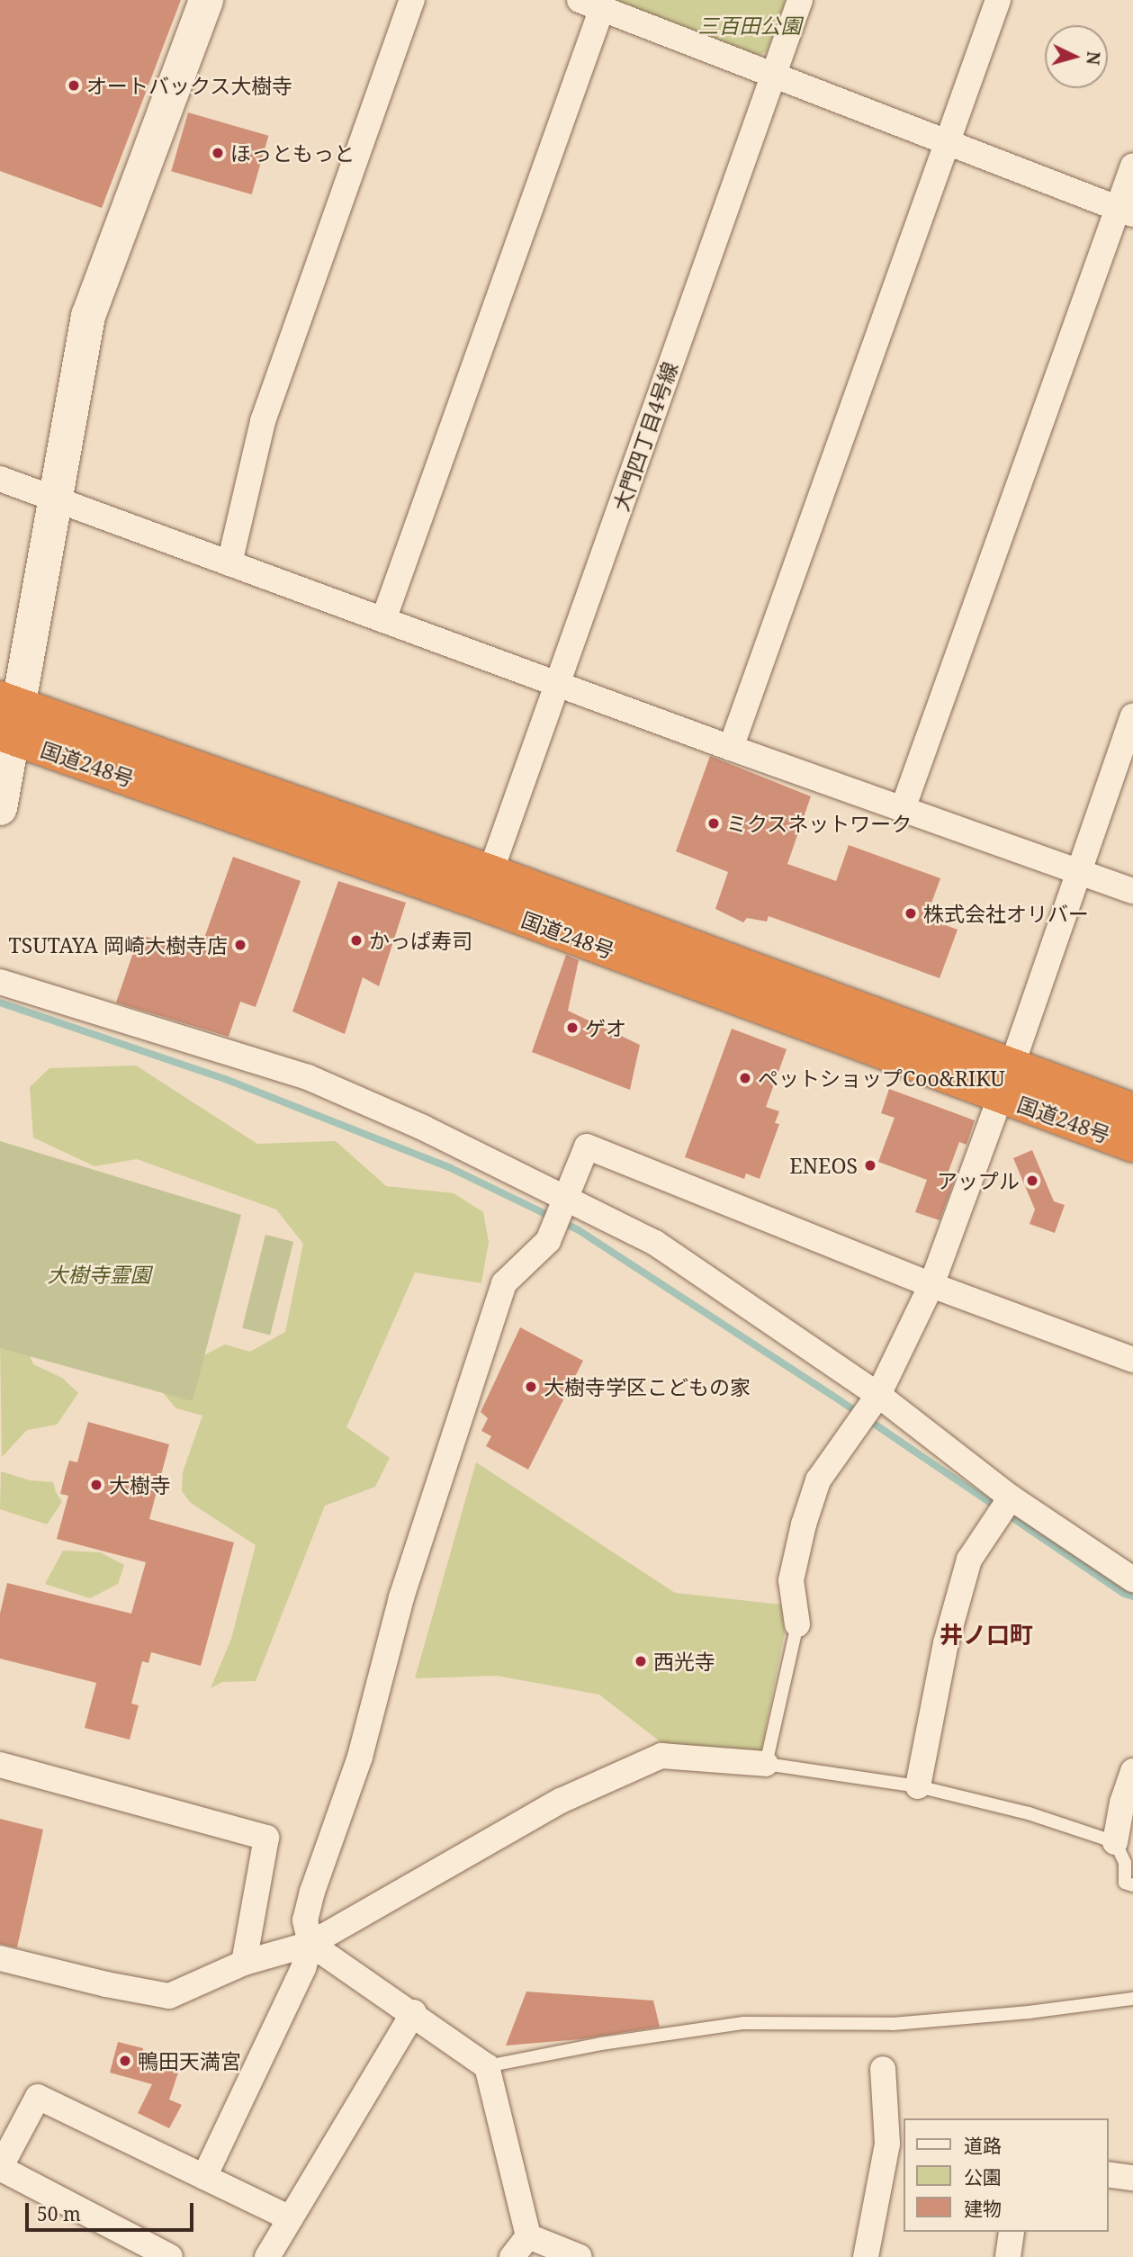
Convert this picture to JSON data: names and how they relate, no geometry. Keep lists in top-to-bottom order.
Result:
{
  "streets": {
    "highway": ["国道248号"],
    "street": ["大門四丁目4号線"]
  },
  "crossings": [
    ["大門四丁目4号線", "国道248号"]
  ],
  "districts": ["井ノ口町"],
  "parks": ["三百田公園", "大樹寺霊園"],
  "places": [
    "オートバックス大樹寺",
    "ほっともっと",
    "ミクスネットワーク",
    "株式会社オリバー",
    "かっぱ寿司",
    "TSUTAYA 岡崎大樹寺店",
    "ゲオ",
    "ペットショップCoo&RIKU",
    "ENEOS",
    "アップル",
    "大樹寺学区こどもの家",
    "大樹寺",
    "西光寺",
    "鴨田天満宮"
  ],
  "legend": ["道路", "公園", "建物"],
  "scale_bar": "50 m",
  "north": "right"
}
